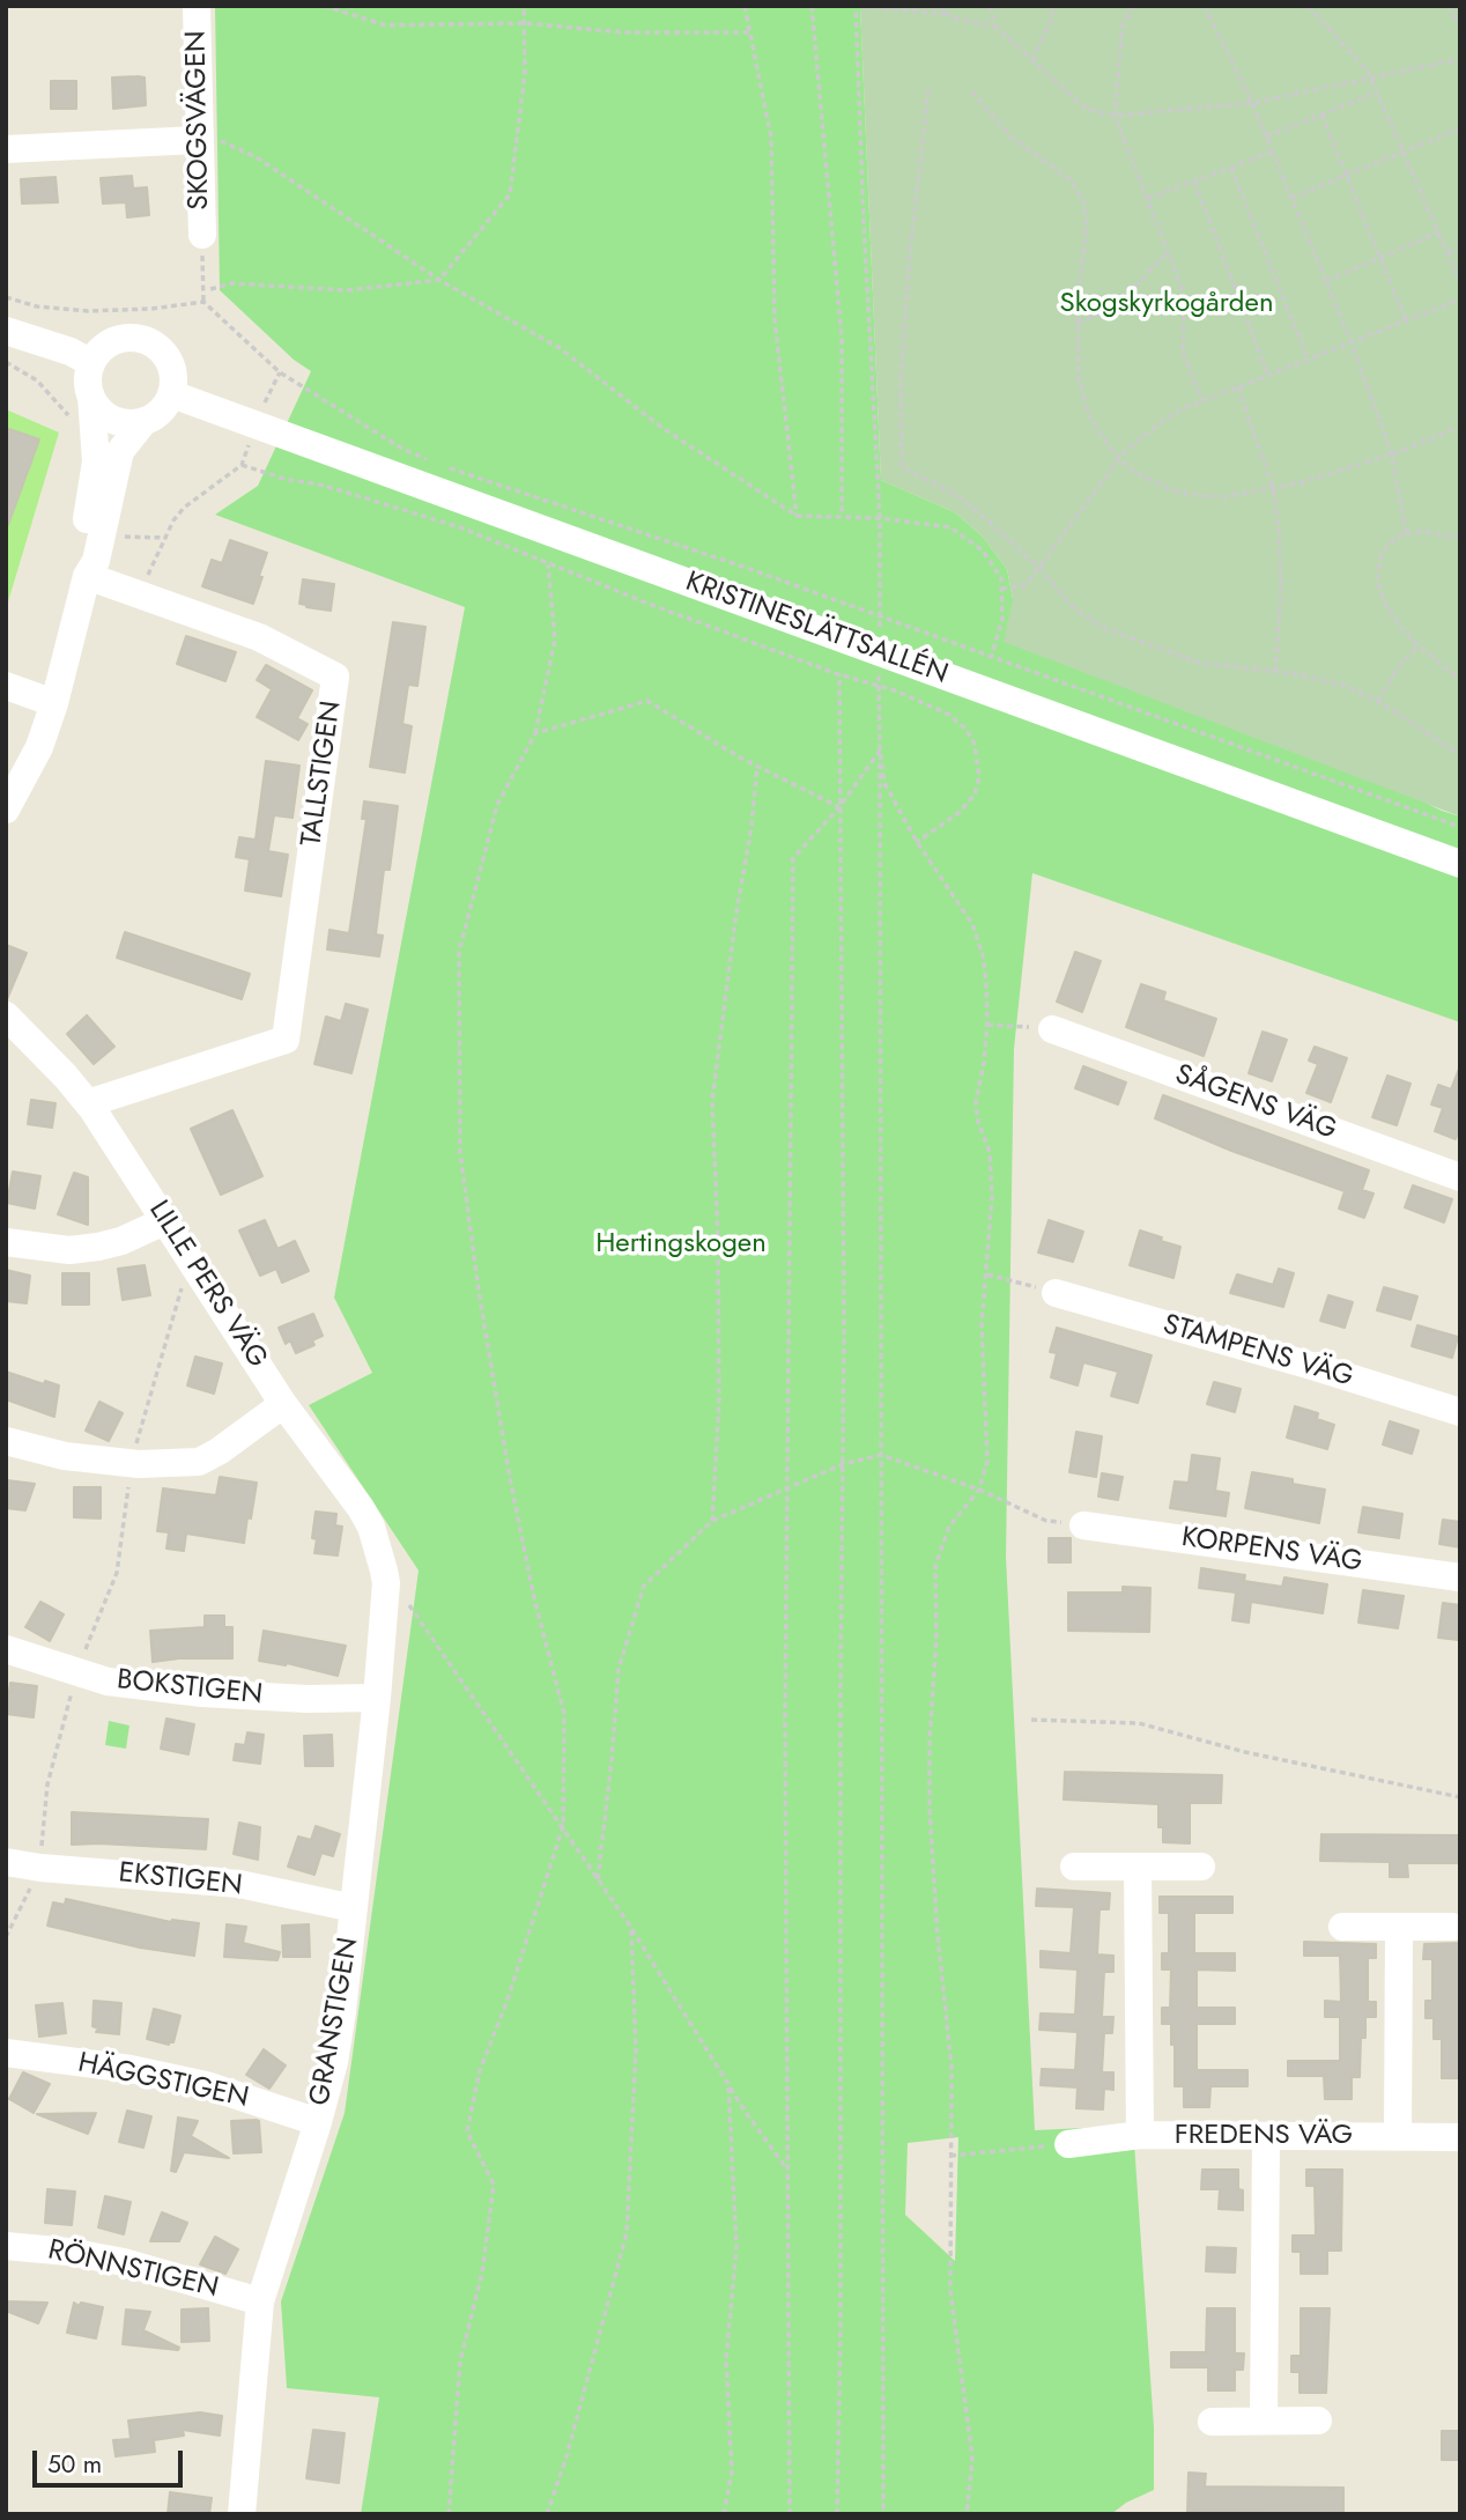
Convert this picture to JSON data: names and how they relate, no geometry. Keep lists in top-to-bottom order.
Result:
{
  "streets": {
    "street": [
      "SKOGSVÄGEN",
      "KRISTINESLÄTTSALLÉN",
      "TALLSTIGEN",
      "SÅGENS VÄG",
      "LILLE PERS VÄG",
      "STAMPENS VÄG",
      "KORPENS VÄG",
      "BOKSTIGEN",
      "EKSTIGEN",
      "GRANSTIGEN",
      "HÄGGSTIGEN",
      "FREDENS VÄG",
      "RÖNNSTIGEN"
    ]
  },
  "crossings": [
    ["TALLSTIGEN", "LILLE PERS VÄG"],
    ["LILLE PERS VÄG", "GRANSTIGEN"],
    ["BOKSTIGEN", "GRANSTIGEN"],
    ["EKSTIGEN", "GRANSTIGEN"],
    ["GRANSTIGEN", "HÄGGSTIGEN"],
    ["GRANSTIGEN", "RÖNNSTIGEN"]
  ],
  "parks": ["Skogskyrkogården", "Hertingskogen"],
  "scale_bar": "50 m"
}
